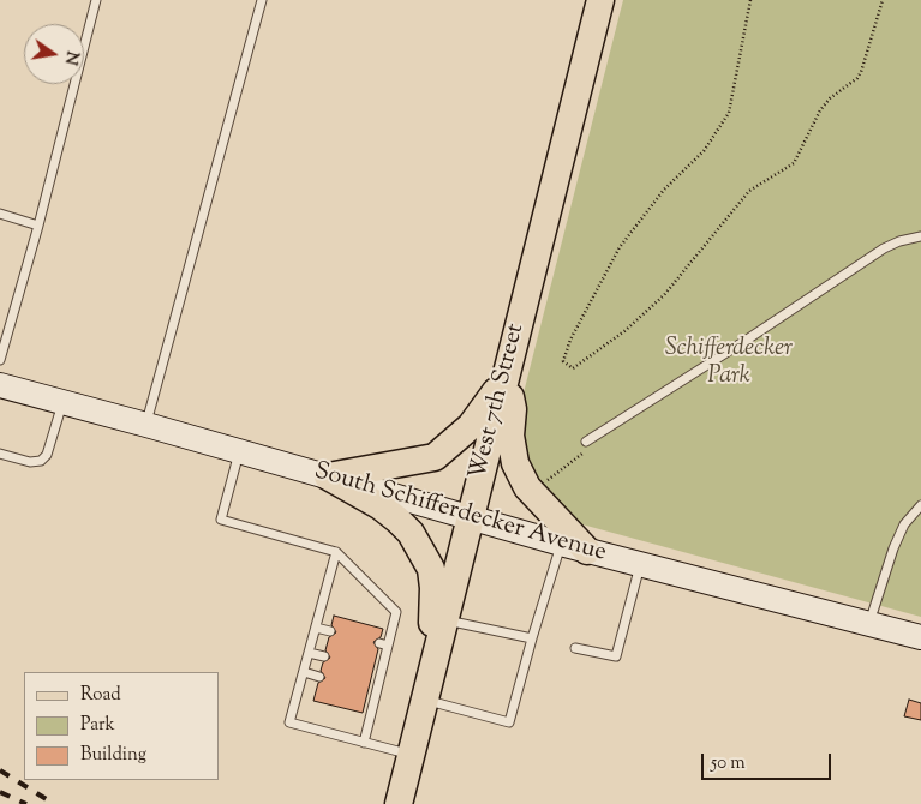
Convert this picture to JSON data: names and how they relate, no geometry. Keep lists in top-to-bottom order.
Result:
{
  "streets": {
    "main road": ["West 7th Street", "South Schifferdecker Avenue"]
  },
  "crossings": [
    ["West 7th Street", "South Schifferdecker Avenue"]
  ],
  "parks": ["Schifferdecker Park"],
  "legend": ["Road", "Park", "Building"],
  "scale_bar": "50 m",
  "north": "right"
}
